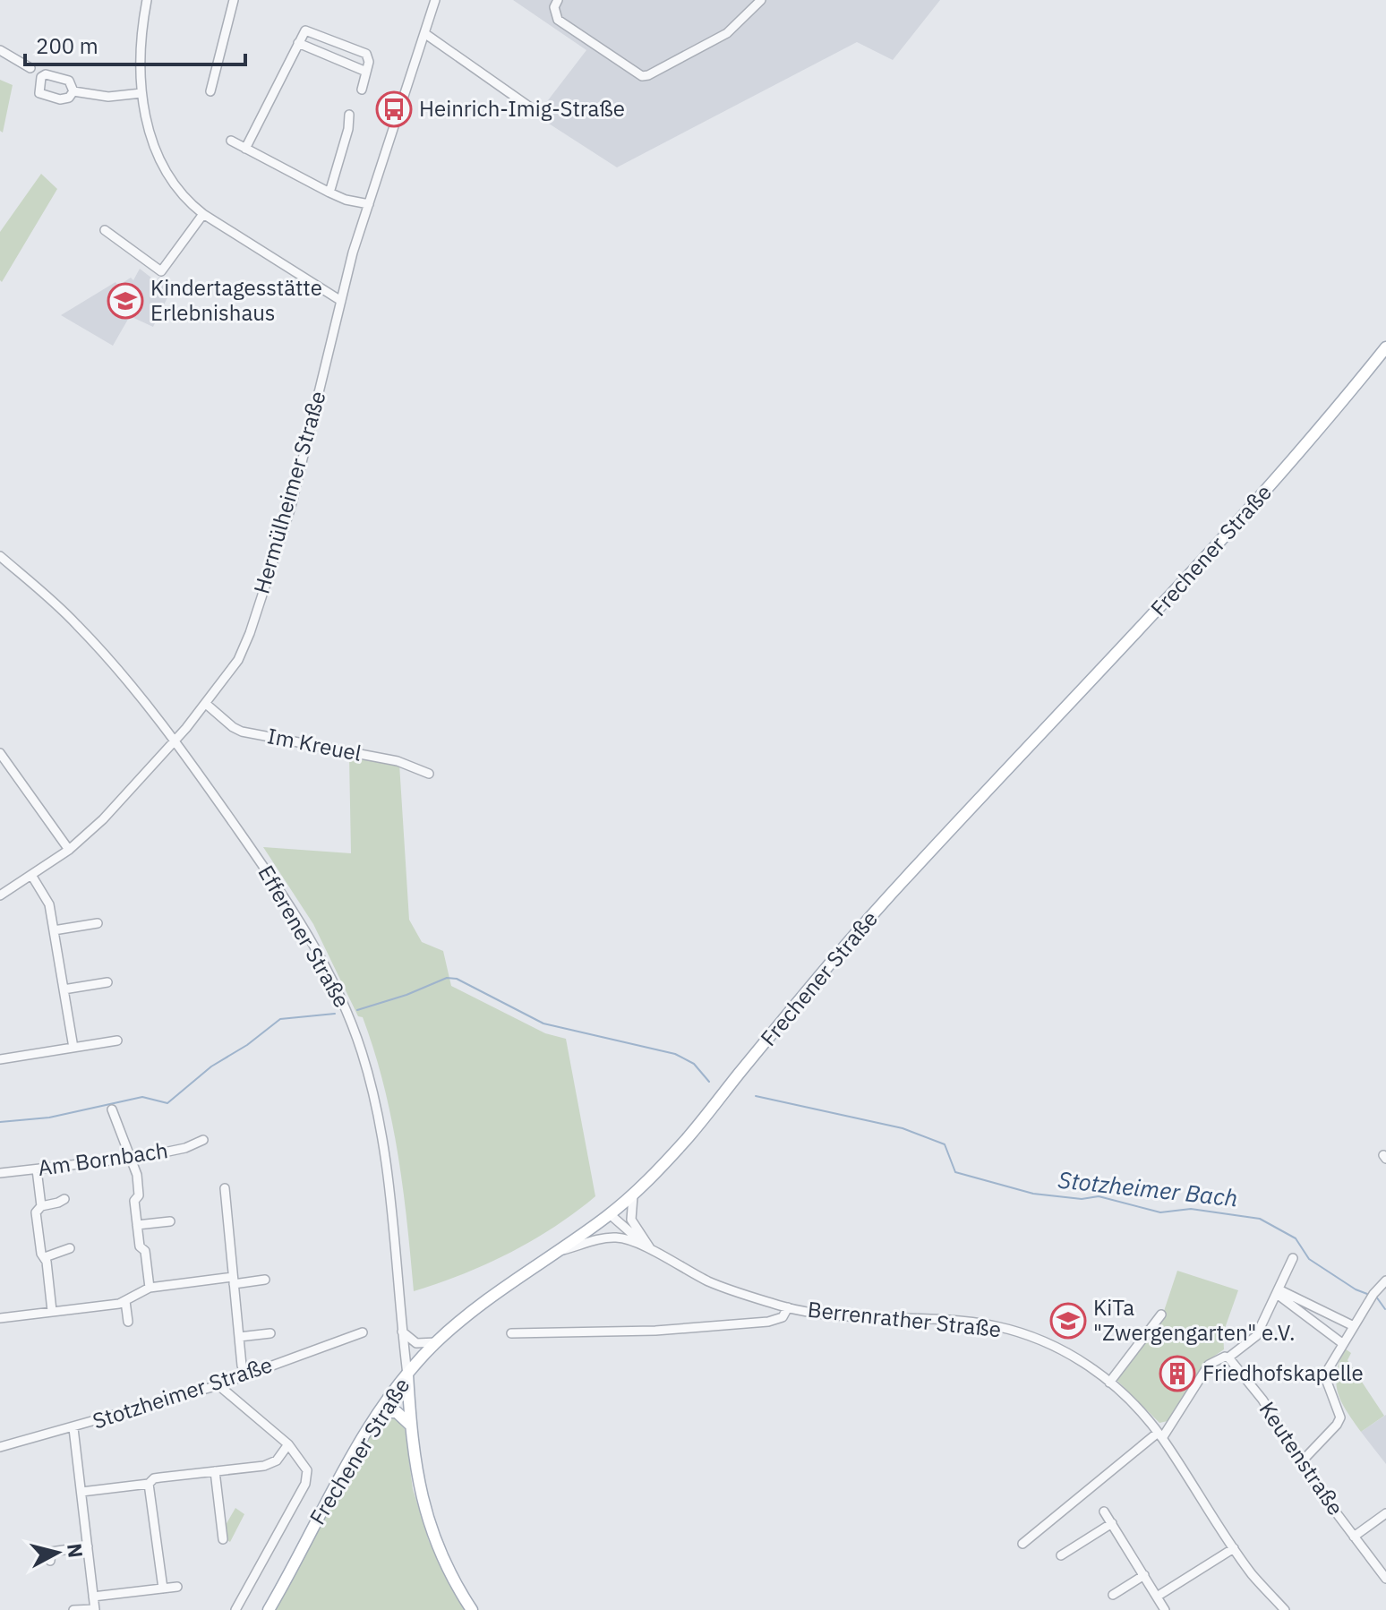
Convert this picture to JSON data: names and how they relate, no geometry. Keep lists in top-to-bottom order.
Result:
{
  "streets": {
    "main road": ["Frechener Straße", "Efferener Straße"],
    "street": [
      "Hermülheimer Straße",
      "Im Kreuel",
      "Am Bornbach",
      "Berrenrather Straße",
      "Stotzheimer Straße",
      "Keutenstraße"
    ]
  },
  "crossings": [
    ["Hermülheimer Straße", "Im Kreuel"],
    ["Hermülheimer Straße", "Efferener Straße"],
    ["Frechener Straße", "Efferener Straße"],
    ["Frechener Straße", "Berrenrather Straße"]
  ],
  "water": ["Stotzheimer Bach"],
  "places": {
    "bus stop": ["Heinrich-Imig-Straße"],
    "school or university": ["Kindertagesstätte Erlebnishaus", "KiTa \"Zwergengarten\" e.V."],
    "building": ["Friedhofskapelle"]
  },
  "scale_bar": "200 m",
  "north": "right"
}
